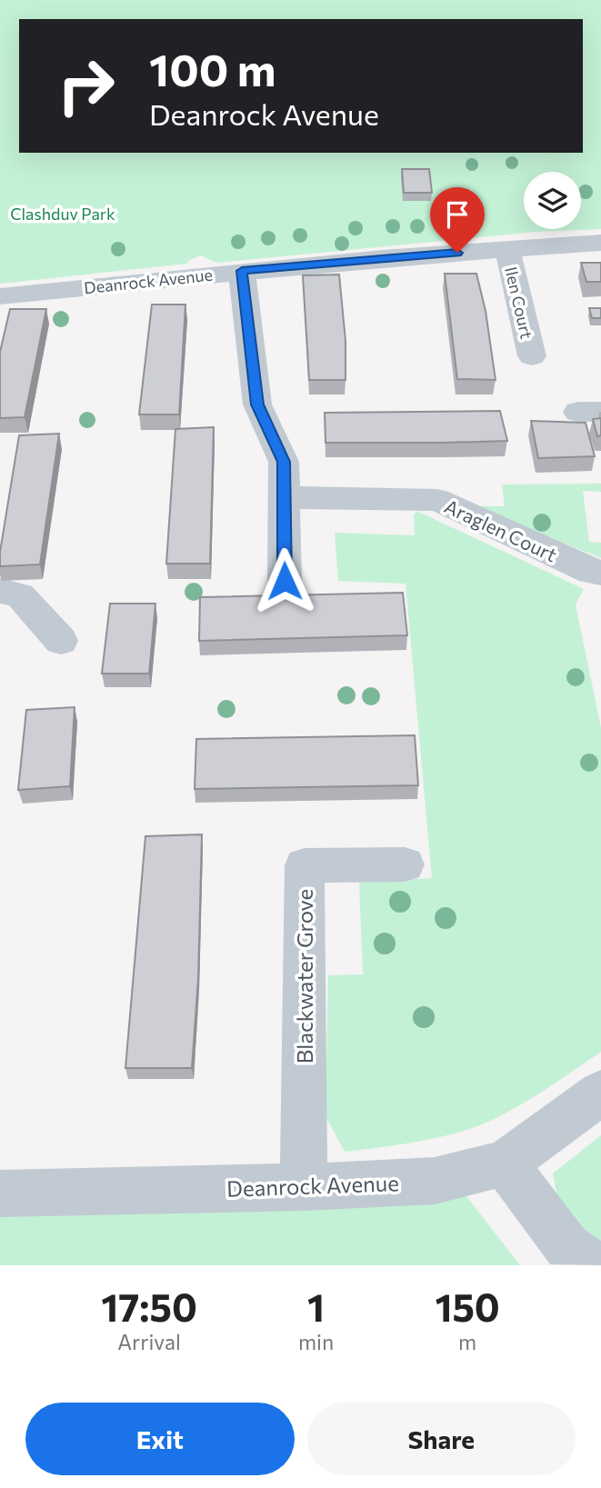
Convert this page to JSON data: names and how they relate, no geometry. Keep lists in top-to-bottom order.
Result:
{
  "streets": {
    "street": [
      "Deanrock Avenue",
      "Ilen Court",
      "Araglen Court",
      "Blackwater Grove"
    ]
  },
  "crossings": [
    ["Deanrock Avenue", "Ilen Court"],
    ["Deanrock Avenue", "Blackwater Grove"]
  ],
  "parks": ["Clashduv Park"],
  "page": {
    "turn": ["100 m", "Deanrock Avenue"],
    "eta": [
      "17:50",
      "Arrival",
      "1",
      "min",
      "150",
      "m"
    ],
    "buttons": ["Exit", "Share"]
  }
}
